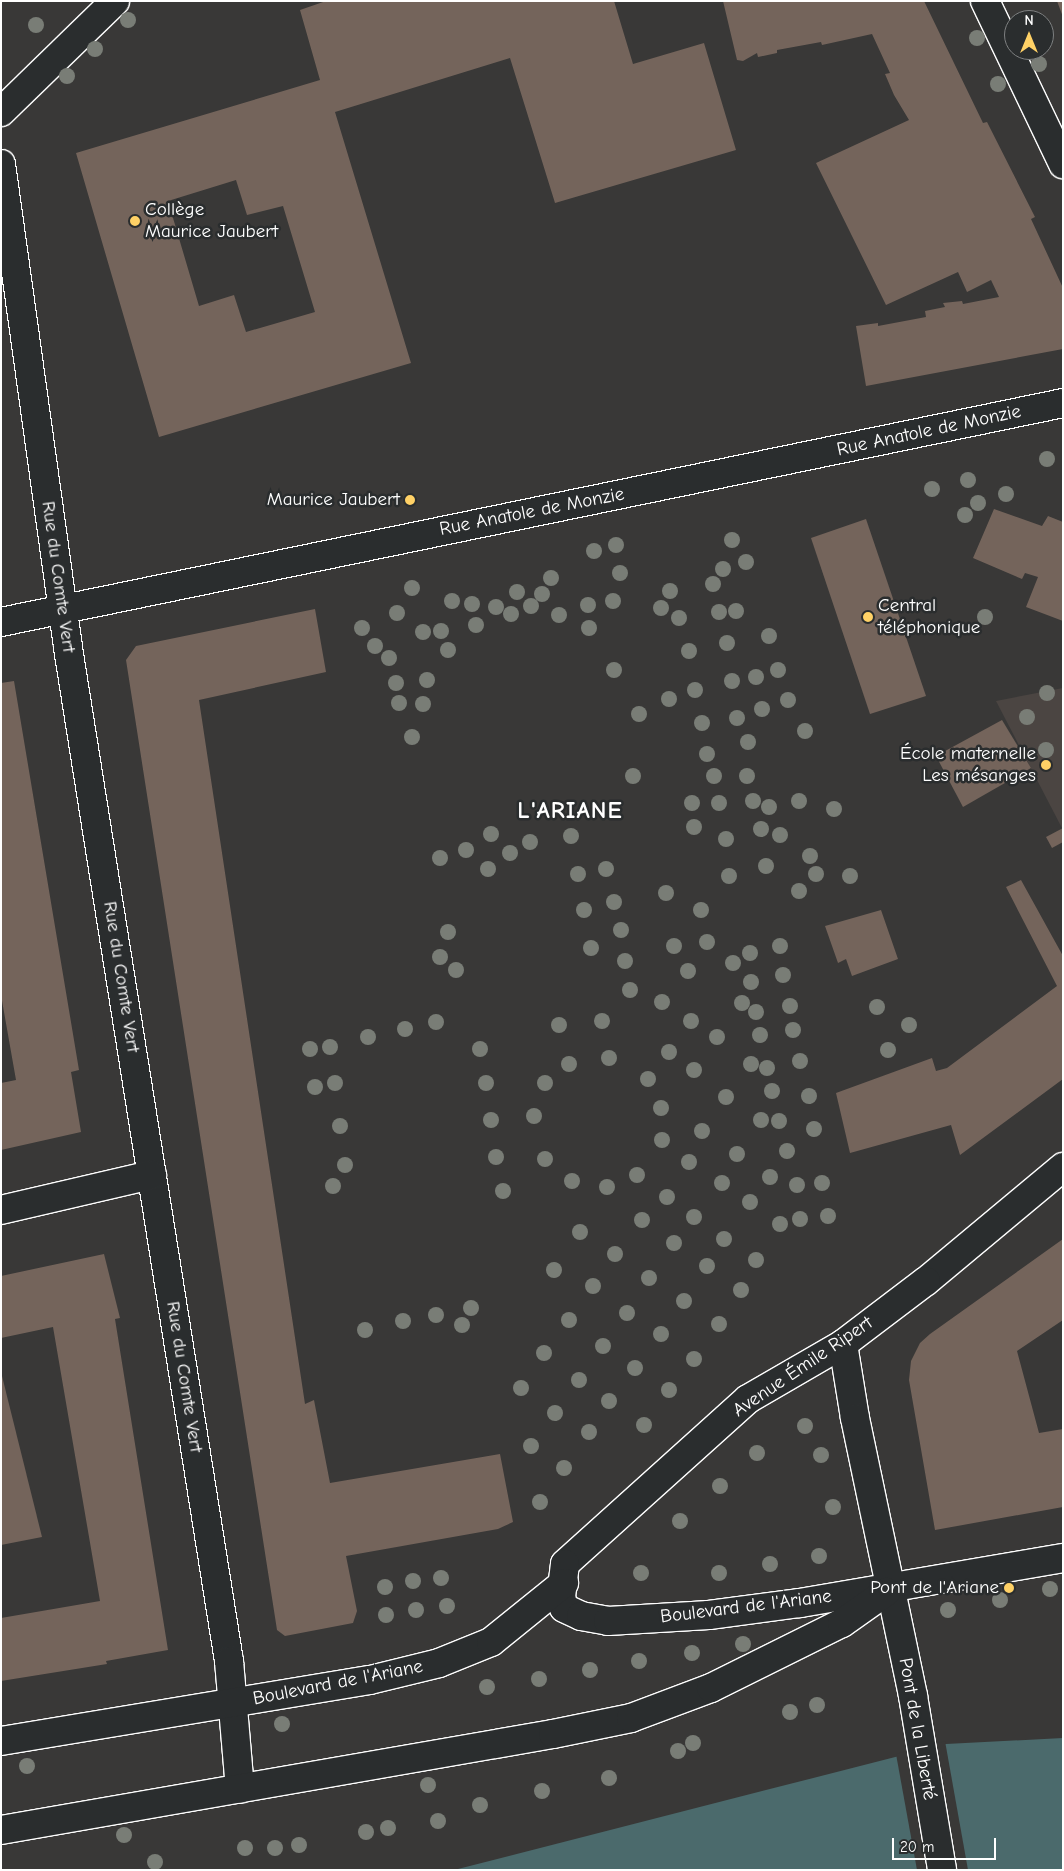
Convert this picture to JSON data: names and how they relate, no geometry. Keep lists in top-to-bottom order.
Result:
{
  "streets": {
    "street": [
      "Rue Anatole de Monzie",
      "Rue du Comte Vert",
      "Avenue Émile Ripert",
      "Boulevard de l'Ariane",
      "Pont de la Liberté"
    ]
  },
  "crossings": [
    ["Rue Anatole de Monzie", "Rue du Comte Vert"],
    ["Rue du Comte Vert", "Boulevard de l'Ariane"],
    ["Avenue Émile Ripert", "Boulevard de l'Ariane"],
    ["Avenue Émile Ripert", "Pont de la Liberté"],
    ["Boulevard de l'Ariane", "Pont de la Liberté"]
  ],
  "districts": ["L'ARIANE"],
  "places": [
    "Collège Maurice Jaubert",
    "Maurice Jaubert",
    "Central téléphonique",
    "École maternelle Les mésanges",
    "Pont de l'Ariane"
  ],
  "scale_bar": "20 m",
  "north": "top"
}
